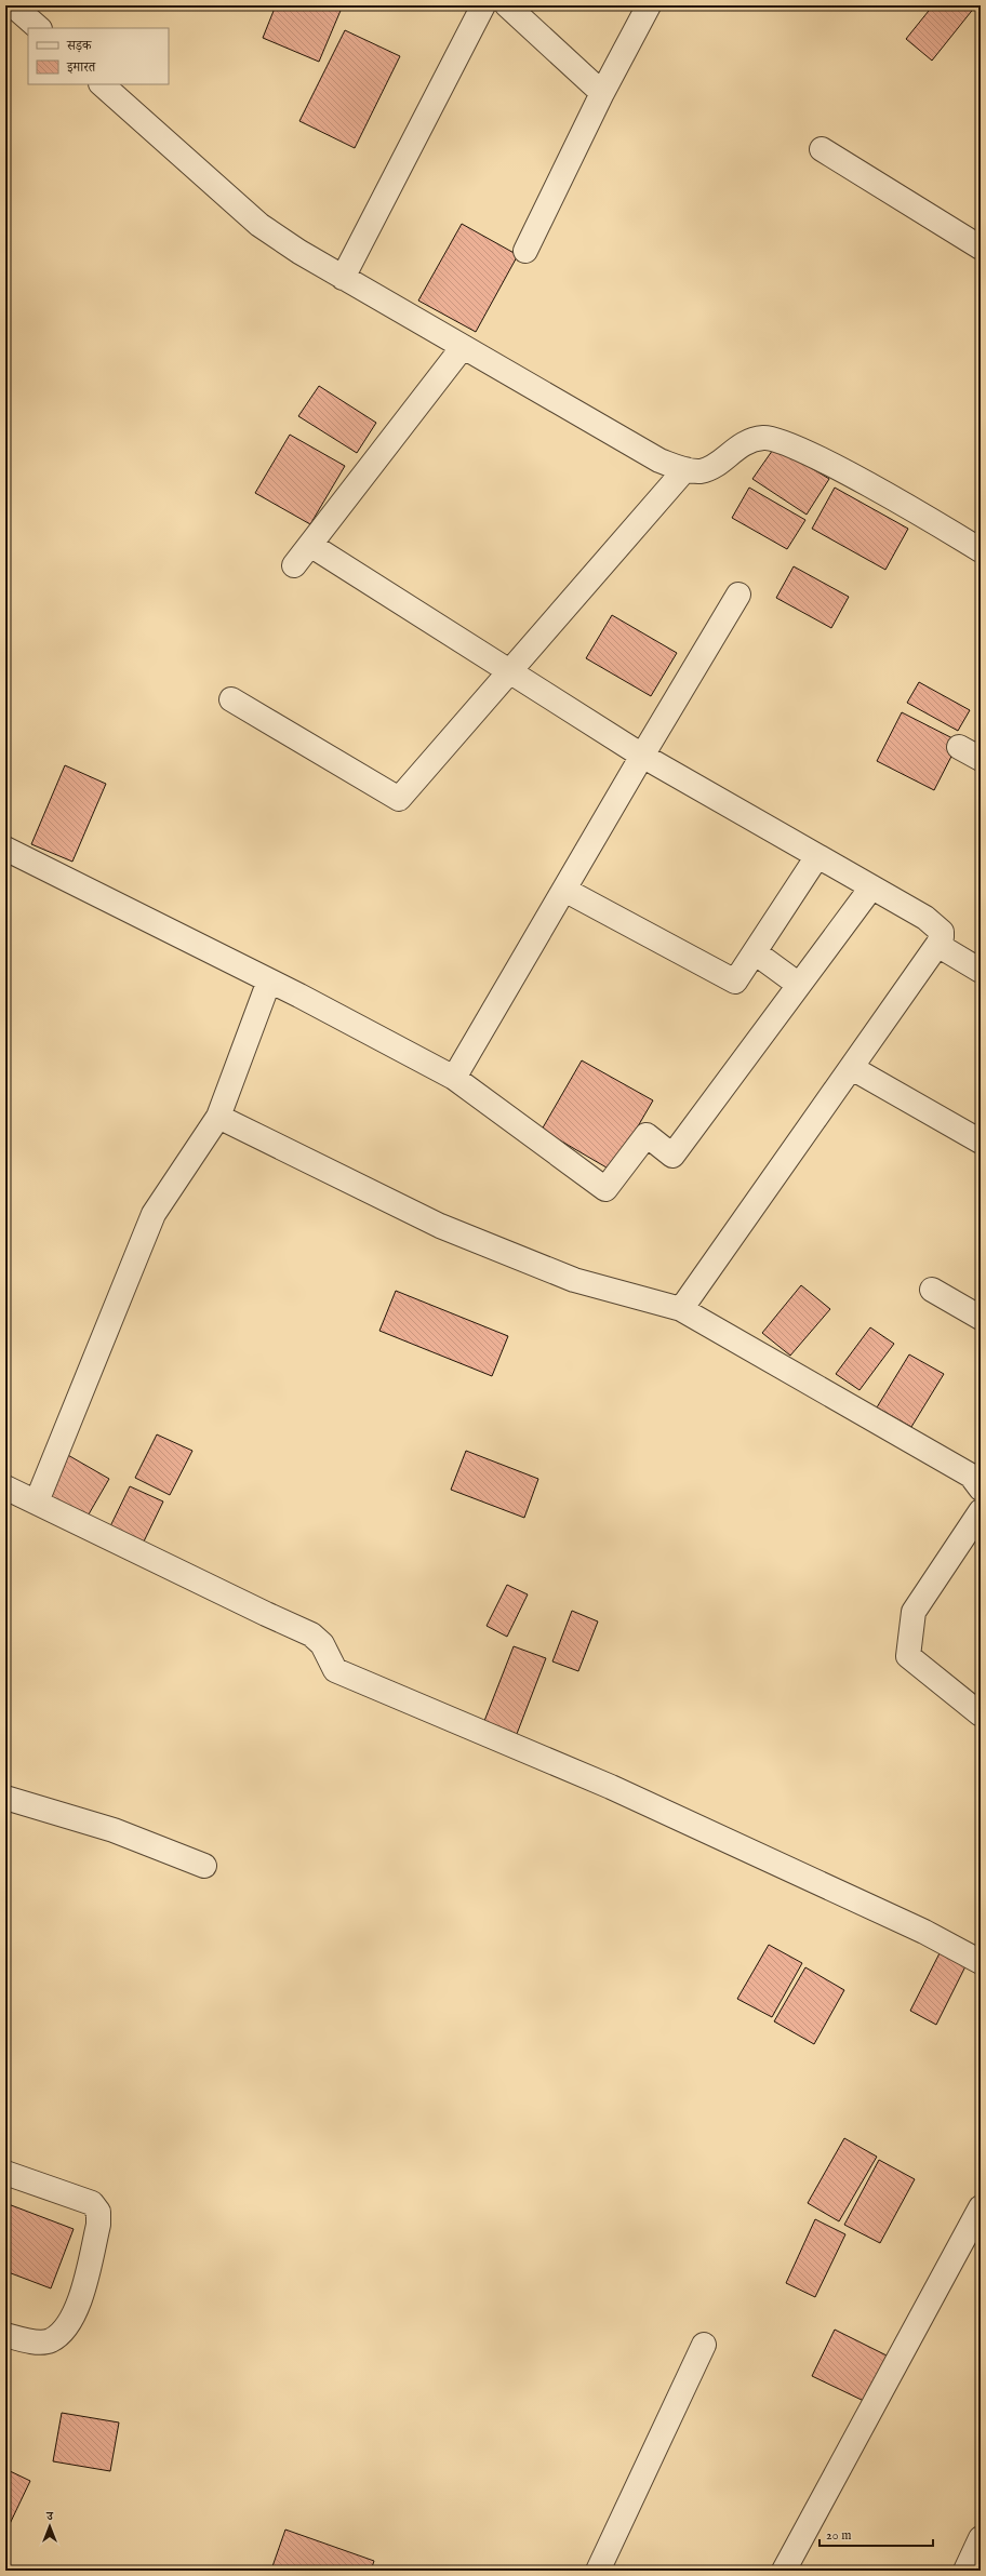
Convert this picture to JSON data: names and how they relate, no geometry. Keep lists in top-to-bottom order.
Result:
{
  "legend": ["सड़क", "इमारत"],
  "scale_bar": "20 m",
  "north": "top"
}
